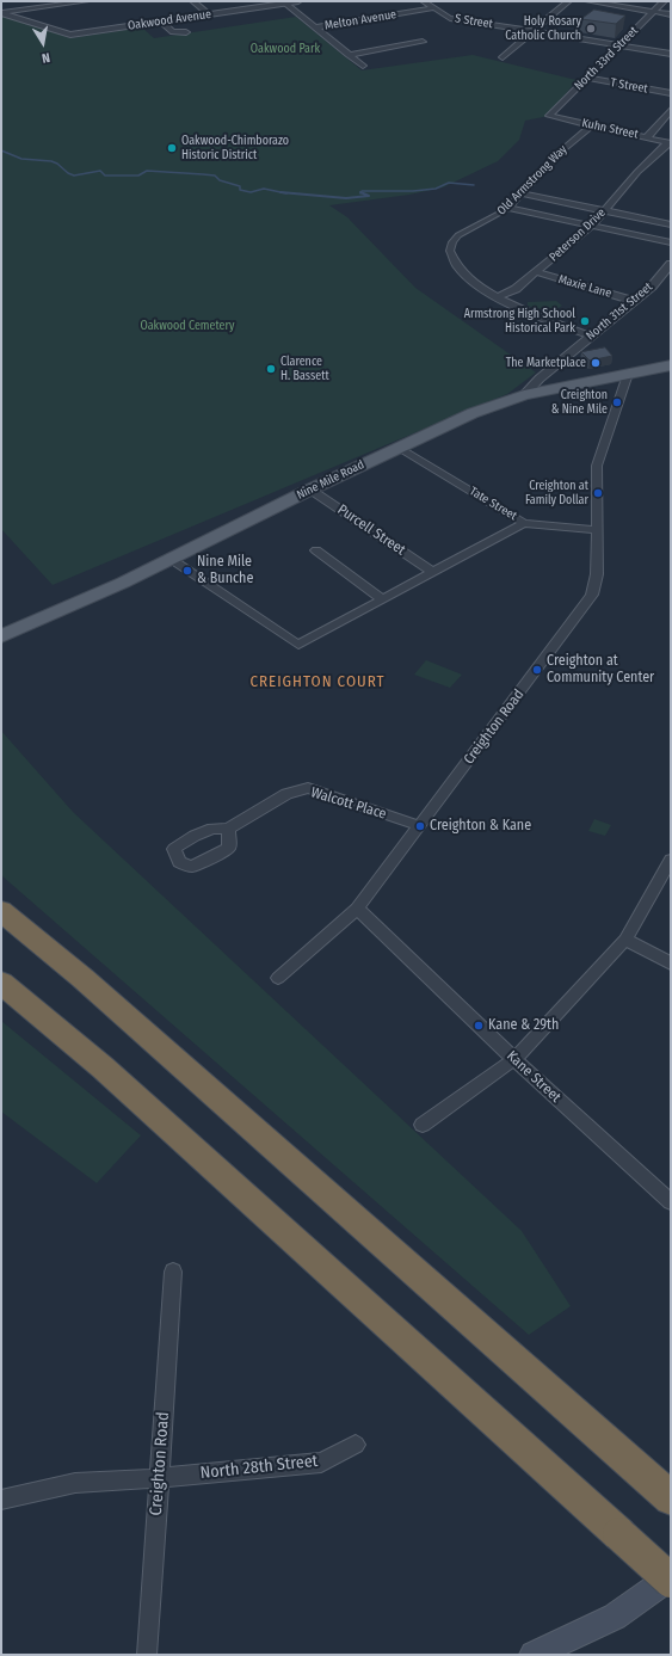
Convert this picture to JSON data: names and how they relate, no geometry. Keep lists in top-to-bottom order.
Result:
{
  "streets": {
    "main road": ["Nine Mile Road"],
    "street": [
      "Oakwood Avenue",
      "Melton Avenue",
      "S Street",
      "North 33rd Street",
      "T Street",
      "Kuhn Street",
      "Old Armstrong Way",
      "Peterson Drive",
      "Maxie Lane",
      "North 31st Street",
      "Tate Street",
      "Purcell Street",
      "Creighton Road",
      "Walcott Place",
      "Kane Street",
      "North 28th Street"
    ]
  },
  "crossings": [
    ["Melton Avenue", "S Street"],
    ["S Street", "North 33rd Street"],
    ["North 33rd Street", "T Street"],
    ["North 33rd Street", "Kuhn Street"],
    ["Kuhn Street", "Old Armstrong Way"],
    ["Kuhn Street", "Peterson Drive"],
    ["Old Armstrong Way", "Peterson Drive"],
    ["Old Armstrong Way", "North 31st Street"],
    ["Peterson Drive", "Maxie Lane"],
    ["Maxie Lane", "North 31st Street"],
    ["North 31st Street", "Nine Mile Road"],
    ["Nine Mile Road", "Tate Street"],
    ["Nine Mile Road", "Purcell Street"],
    ["Nine Mile Road", "Creighton Road"],
    ["Tate Street", "Creighton Road"],
    ["Creighton Road", "Walcott Place"],
    ["Creighton Road", "Kane Street"],
    ["Creighton Road", "North 28th Street"]
  ],
  "districts": ["CREIGHTON COURT"],
  "parks": ["Oakwood Park", "Oakwood Cemetery"],
  "places": [
    "Holy Rosary Catholic Church",
    "Oakwood-Chimborazo Historic District",
    "Armstrong High School Historical Park",
    "The Marketplace",
    "Clarence H. Bassett",
    "Creighton & Nine Mile",
    "Creighton at Family Dollar",
    "Nine Mile & Bunche",
    "Creighton at Community Center",
    "Creighton & Kane",
    "Kane & 29th"
  ],
  "north": "bottom"
}
